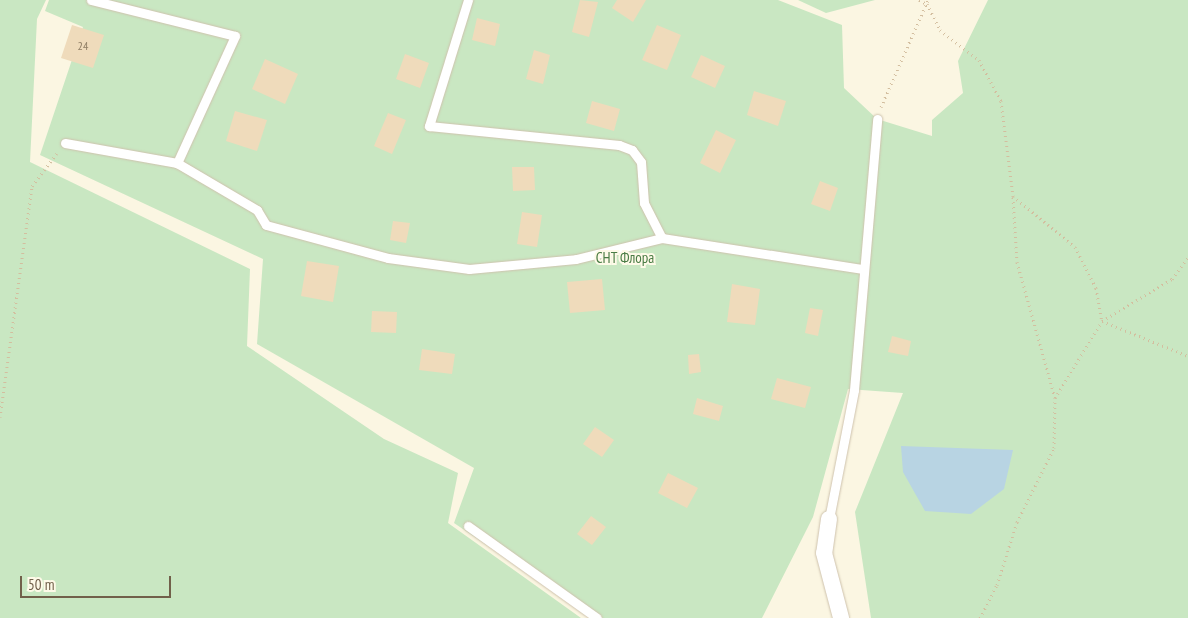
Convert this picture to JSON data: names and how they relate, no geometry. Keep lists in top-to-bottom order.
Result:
{
  "parks": ["СНТ Флора"],
  "house_numbers": ["24"],
  "scale_bar": "50 m"
}
